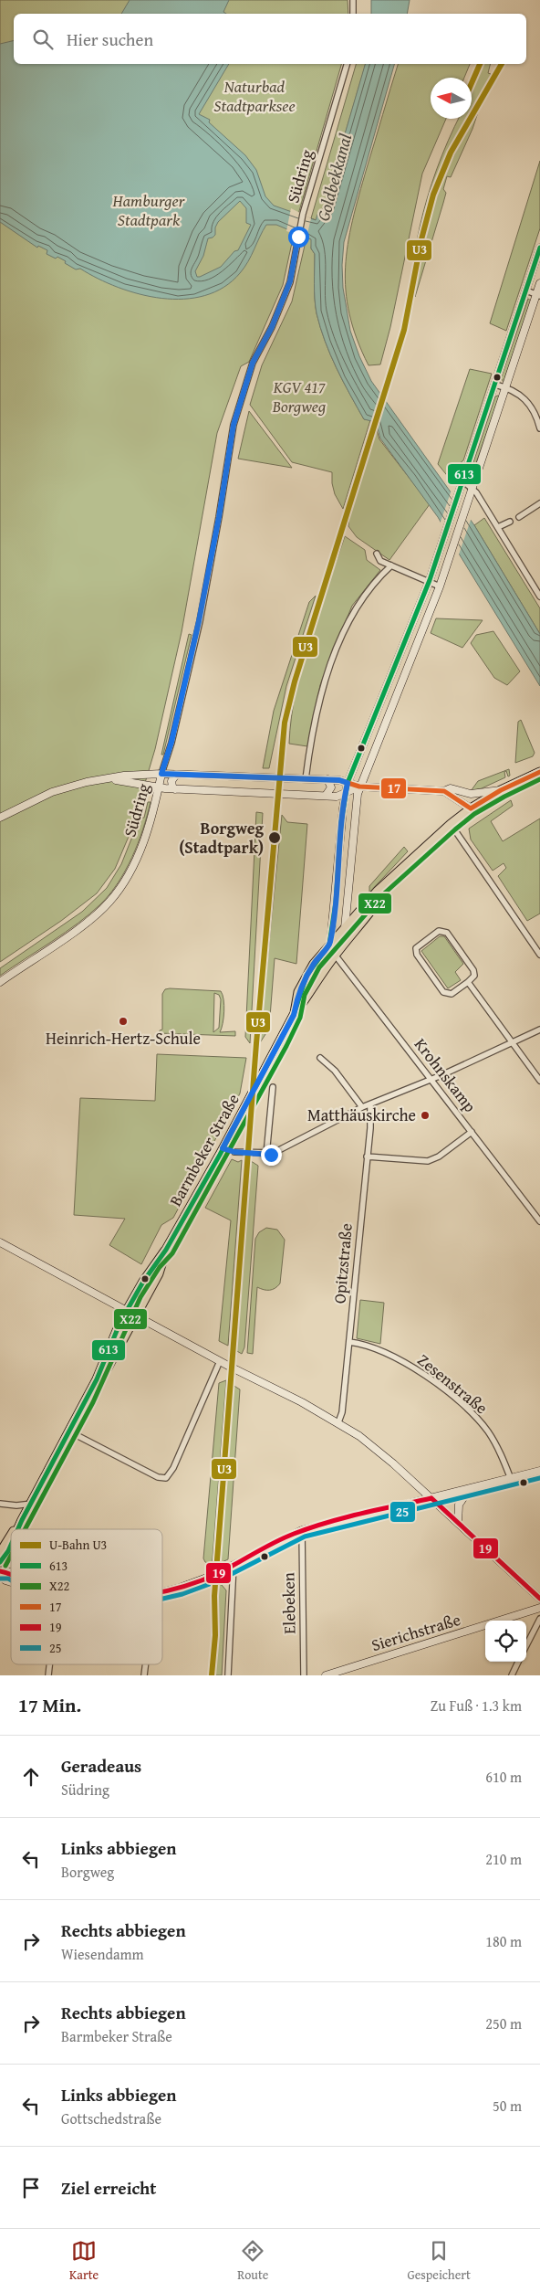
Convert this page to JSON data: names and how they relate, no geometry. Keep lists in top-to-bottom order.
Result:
{
  "streets": {
    "main road": ["Barmbeker Straße"],
    "street": [
      "Südring",
      "Krohnskamp",
      "Opitzstraße",
      "Zesenstraße",
      "Elebeken",
      "Sierichstraße"
    ]
  },
  "crossings": [
    ["Krohnskamp", "Barmbeker Straße"],
    ["Opitzstraße", "Zesenstraße"]
  ],
  "water": ["Goldbekkanal"],
  "parks": ["Naturbad Stadtparksee", "Hamburger Stadtpark", "KGV 417 Borgweg"],
  "places": ["Borgweg (Stadtpark)", "Heinrich-Hertz-Schule", "Matthäuskirche"],
  "lines": [
    "metro line U3",
    "transit line 613",
    "transit line 17",
    "transit line X22",
    "transit line 25",
    "transit line 19"
  ],
  "legend": [
    "U-Bahn U3",
    "613",
    "X22",
    "17",
    "19",
    "25"
  ],
  "north": "left",
  "page": {
    "search": "Hier suchen",
    "heading": ["17 Min.", "Zu Fuß · 1.3 km"],
    "list": [
      ["Geradeaus", "Südring", "610 m"],
      ["Links abbiegen", "Borgweg", "210 m"],
      ["Rechts abbiegen", "Wiesendamm", "180 m"],
      ["Rechts abbiegen", "Barmbeker Straße", "250 m"],
      ["Links abbiegen", "Gottschedstraße", "50 m"],
      "Ziel erreicht"
    ],
    "nav": ["Karte", "Route", "Gespeichert"]
  }
}
